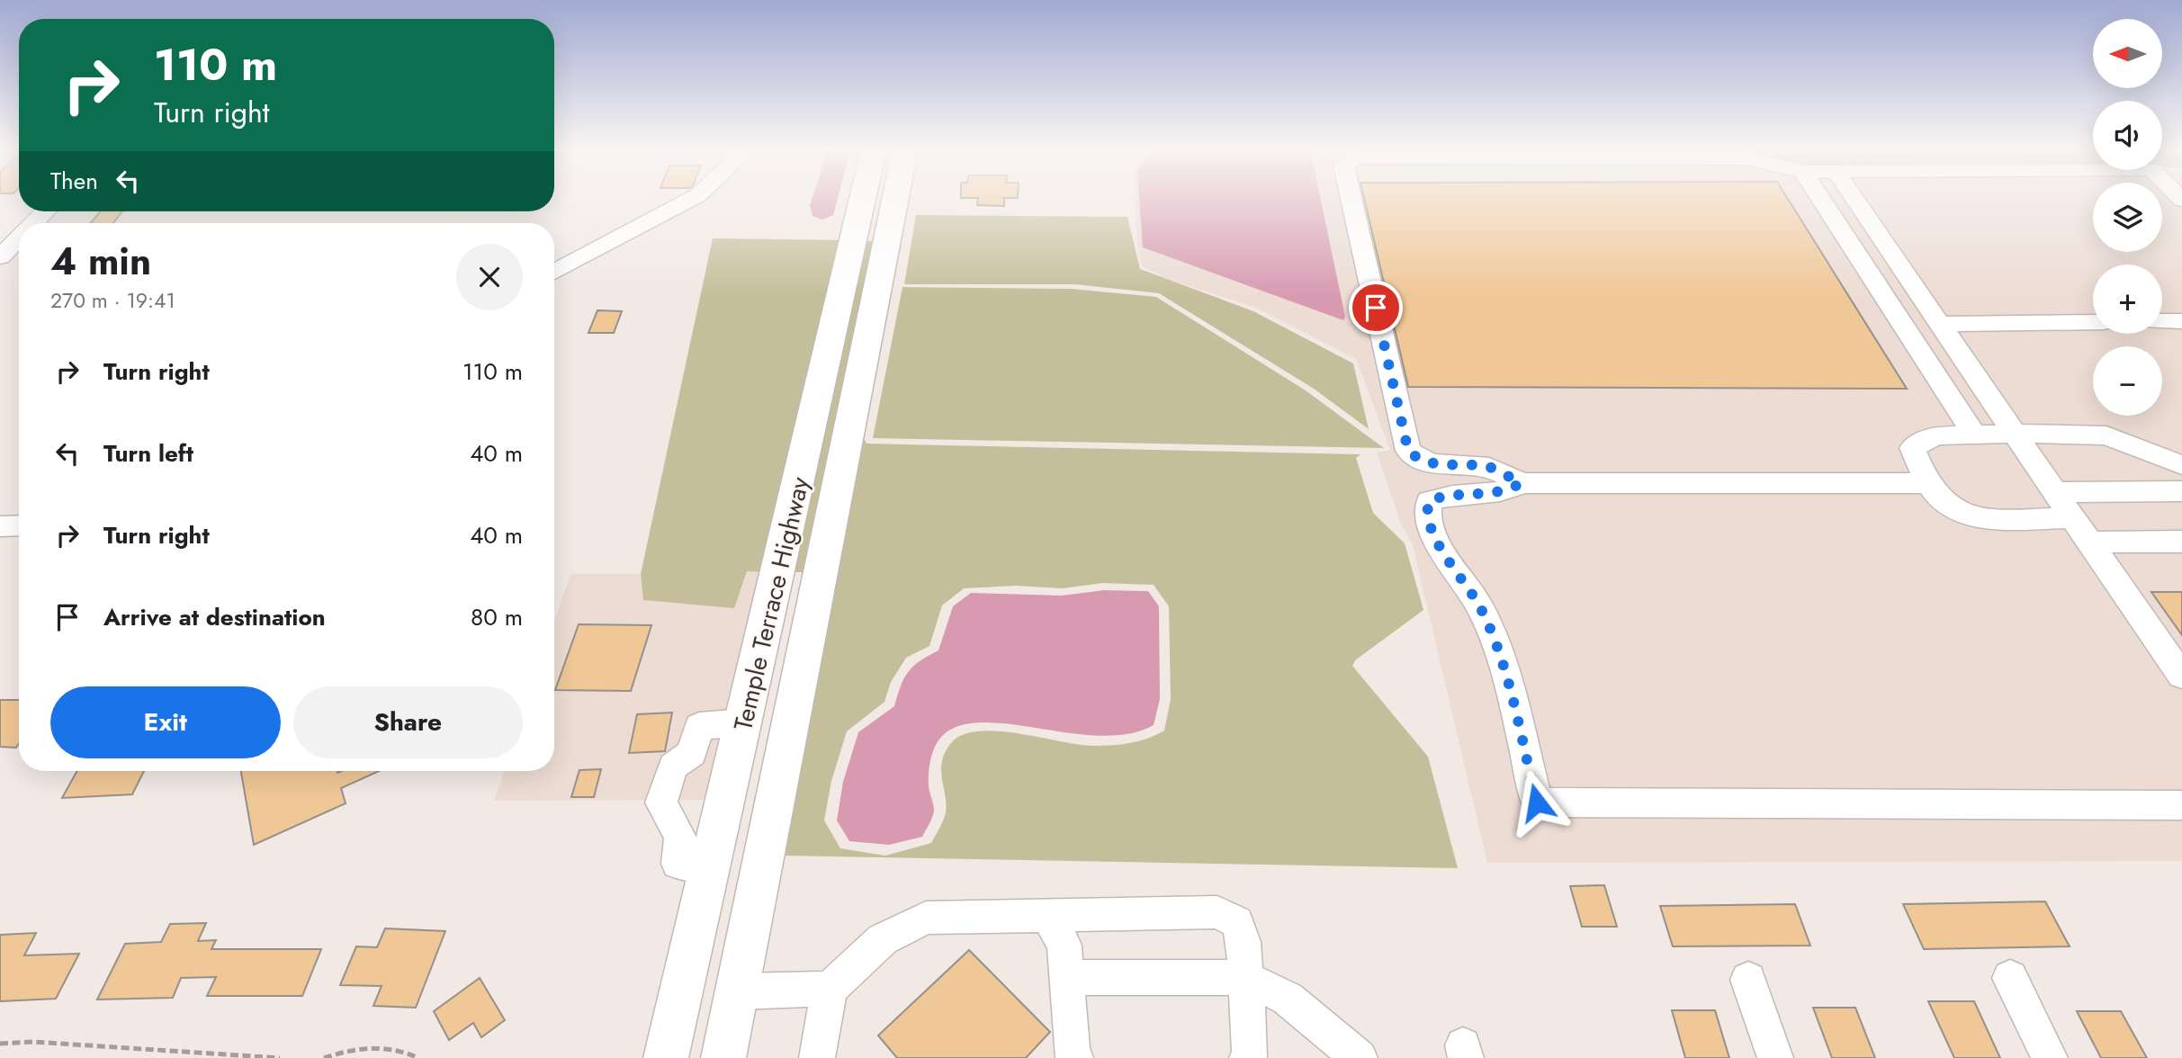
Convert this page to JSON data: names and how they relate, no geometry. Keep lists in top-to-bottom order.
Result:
{
  "streets": {
    "main road": ["Temple Terrace Highway"]
  },
  "north": "left",
  "page": {
    "map_buttons": ["+", "−"],
    "turn": ["110 m", "Turn right"],
    "then": "Then",
    "heading": ["4 min", "270 m · 19:41"],
    "list": [
      {
        "name": "Turn right",
        "value": "110 m"
      },
      {
        "name": "Turn left",
        "value": "40 m"
      },
      {
        "name": "Turn right",
        "value": "40 m"
      },
      {
        "name": "Arrive at destination",
        "value": "80 m"
      }
    ],
    "buttons": ["Exit", "Share"]
  }
}
